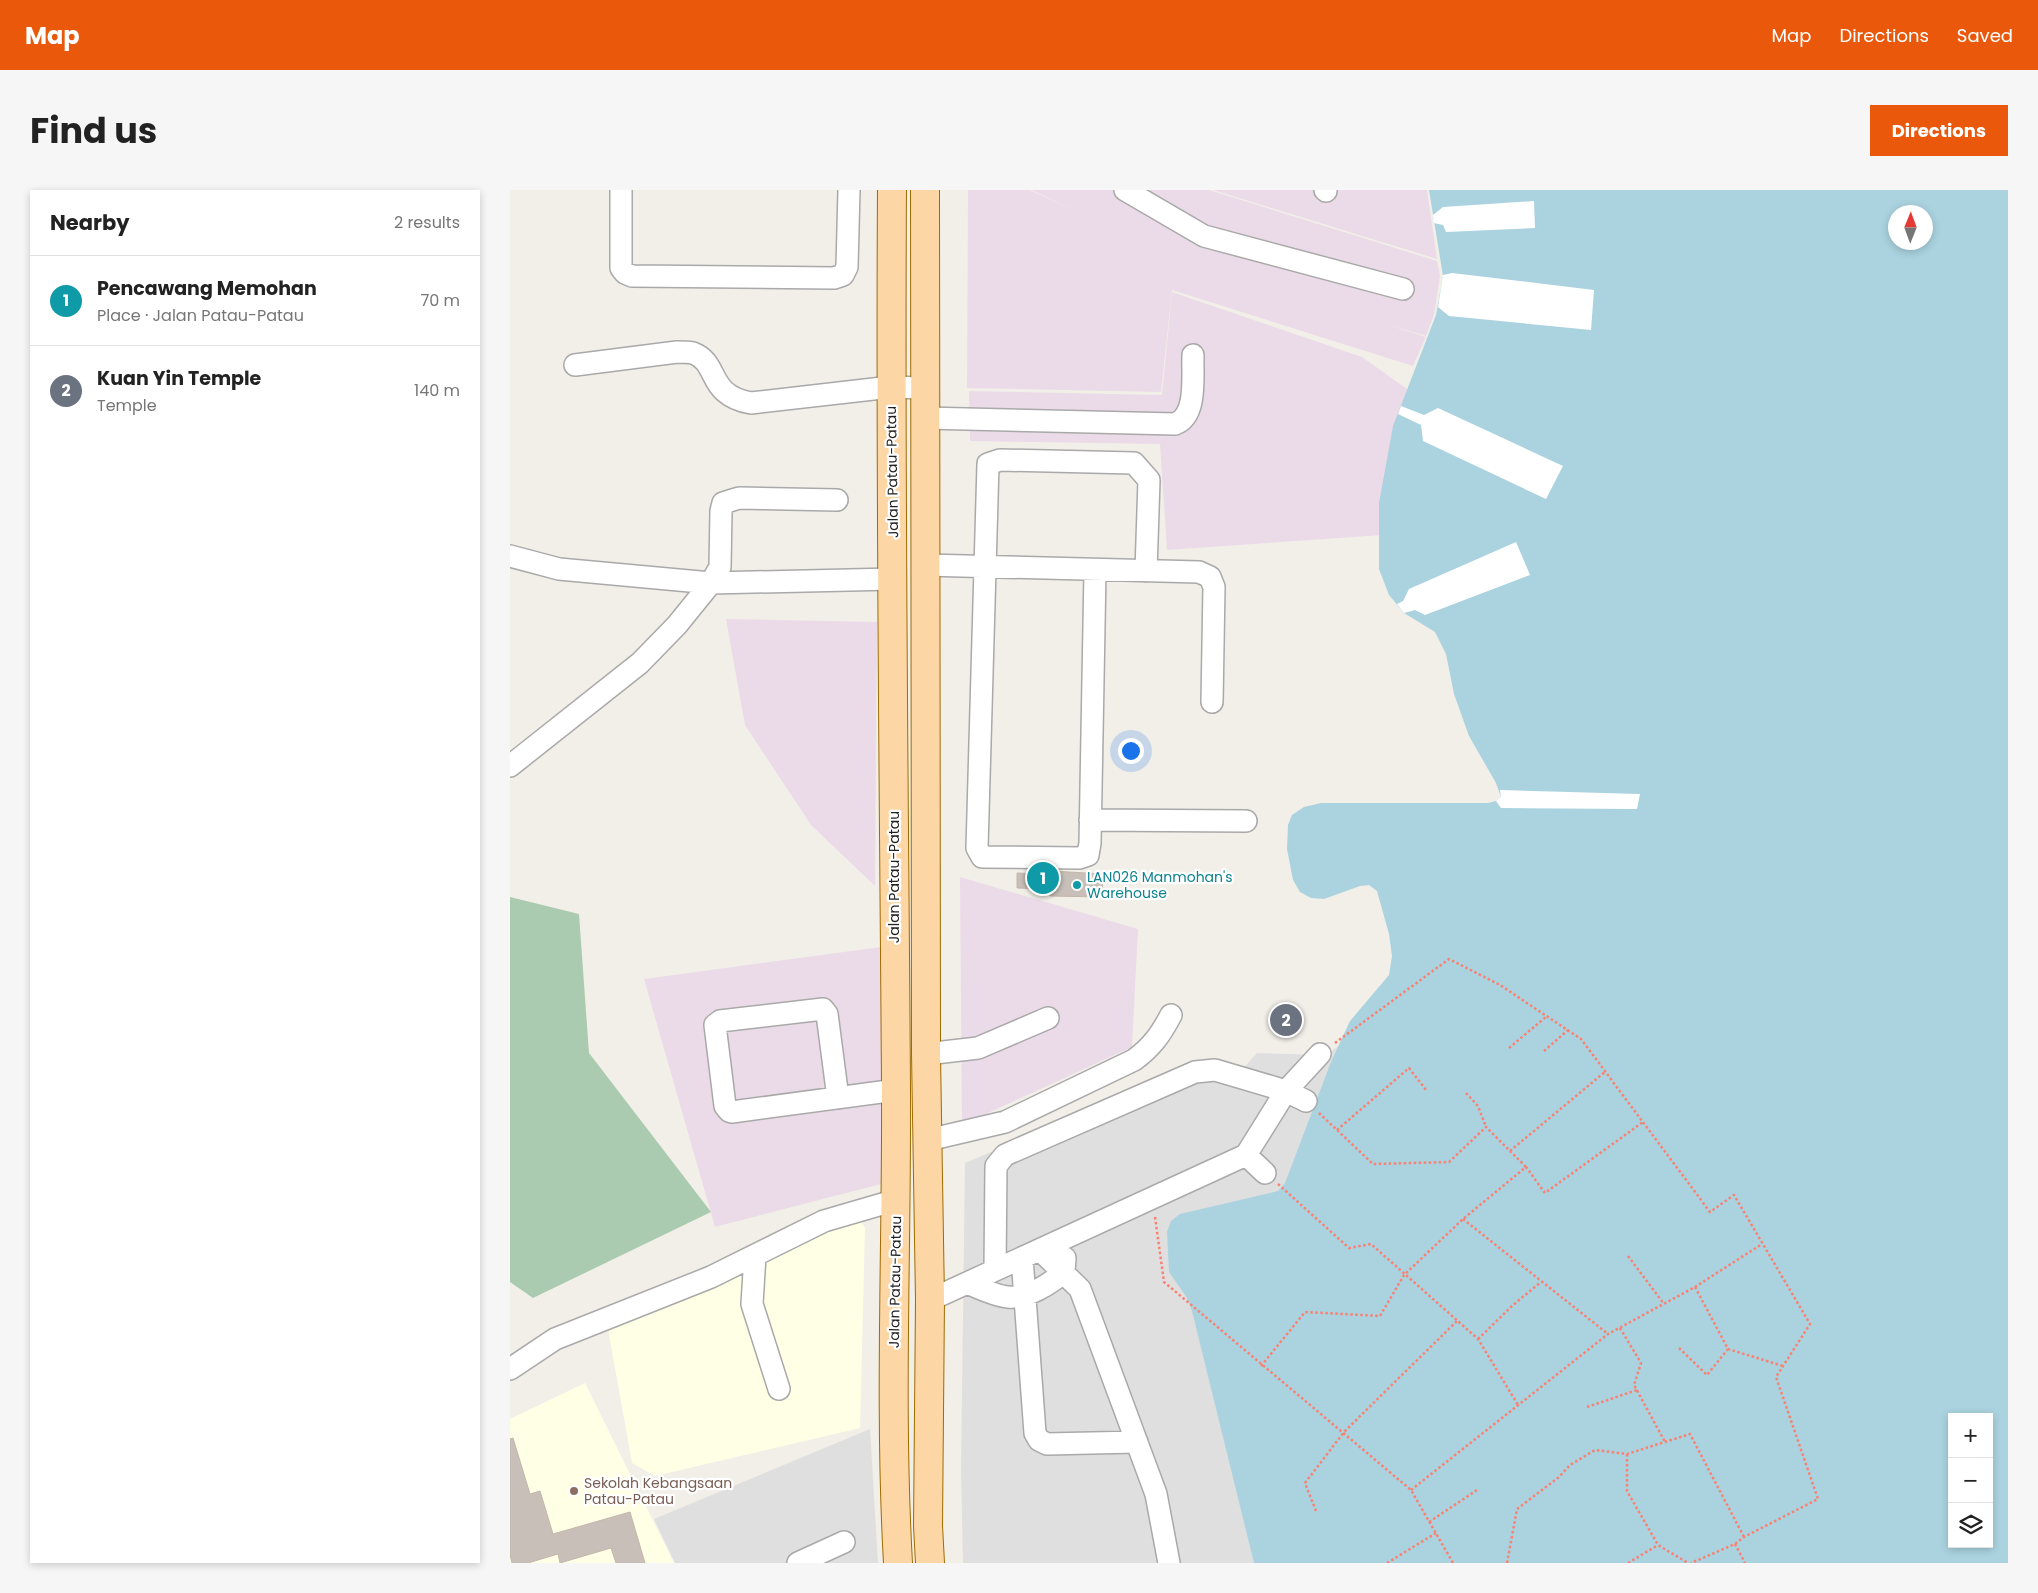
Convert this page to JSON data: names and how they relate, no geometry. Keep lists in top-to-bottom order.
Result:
{
  "streets": {
    "main road": ["Jalan Patau-Patau"]
  },
  "places": ["LAN026 Manmohan's Warehouse", "Sekolah Kebangsaan Patau-Patau"],
  "north": "top",
  "page": {
    "header": "Map",
    "nav": ["Map", "Directions", "Saved"],
    "title": "Find us",
    "buttons": "Directions",
    "heading": ["Nearby", "2 results"],
    "list": [
      {
        "mark": "1",
        "name": "Pencawang Memohan",
        "note": "Place · Jalan Patau-Patau",
        "value": "70 m"
      },
      {
        "mark": "2",
        "name": "Kuan Yin Temple",
        "note": "Temple",
        "value": "140 m"
      }
    ],
    "pins": ["1", "2"],
    "map_buttons": ["+", "−"]
  }
}
